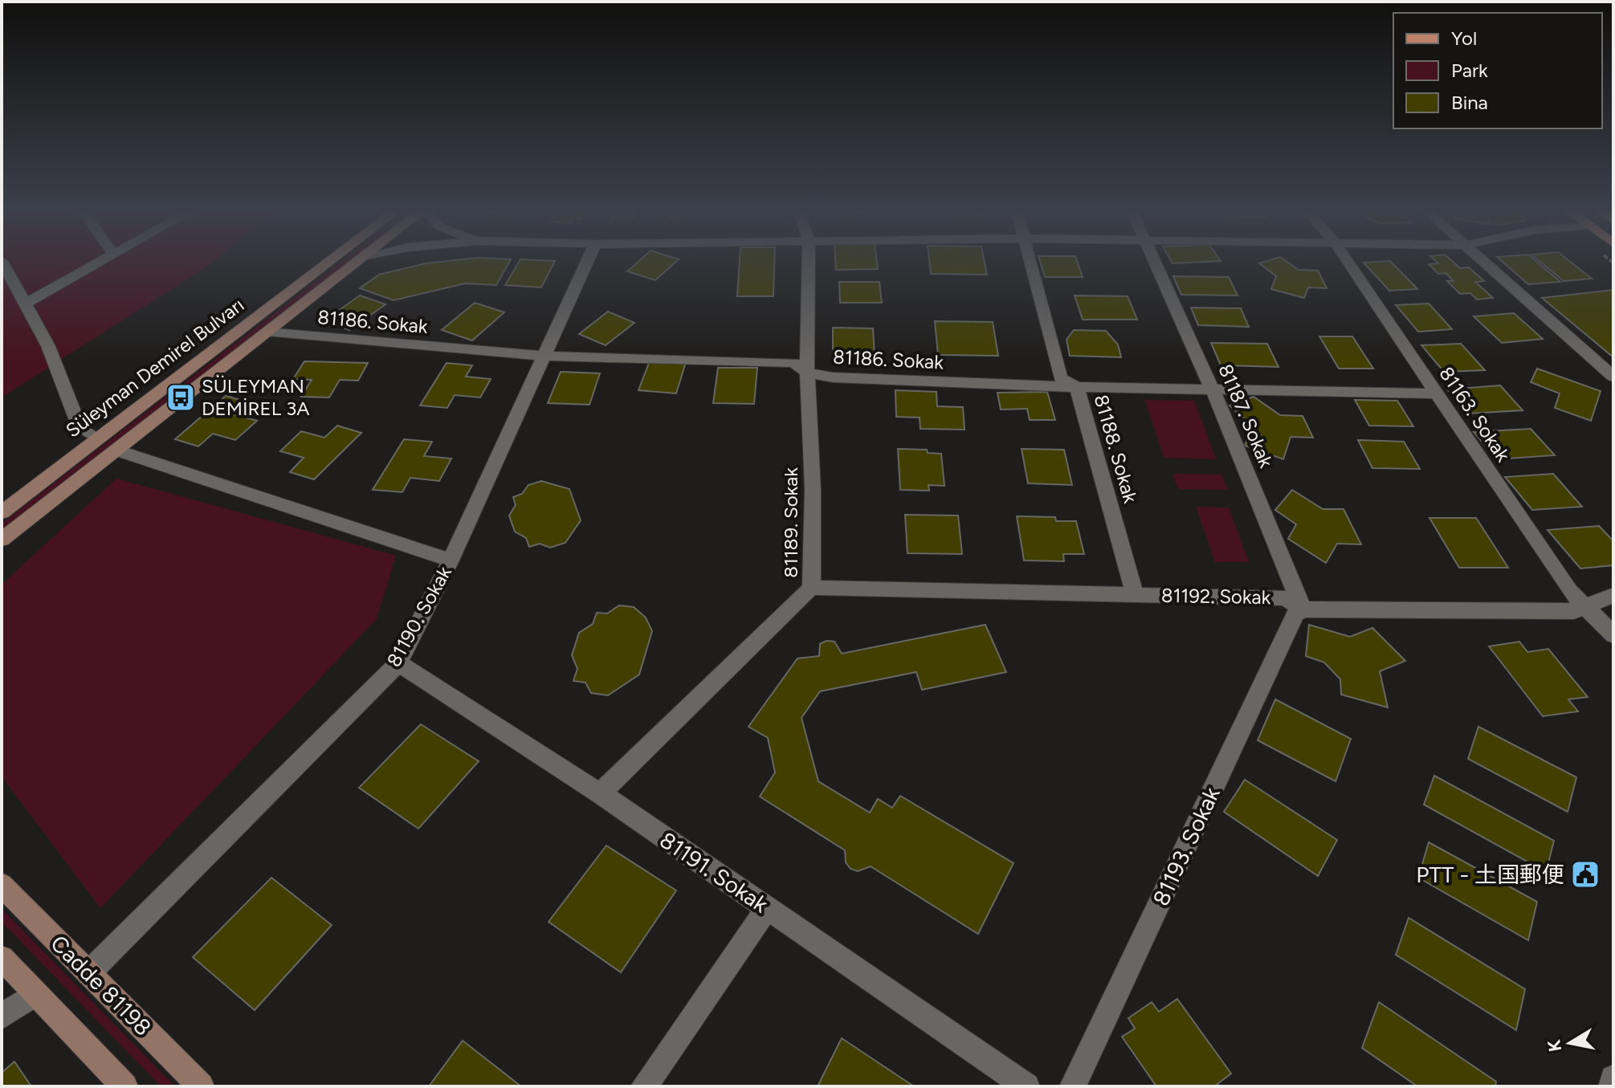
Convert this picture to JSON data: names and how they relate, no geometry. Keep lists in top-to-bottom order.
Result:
{
  "streets": {
    "main road": ["Süleyman Demirel Bulvarı", "Cadde 81198"],
    "street": [
      "81186. Sokak",
      "81163. Sokak",
      "81187. Sokak",
      "81188. Sokak",
      "81189. Sokak",
      "81192. Sokak",
      "81190. Sokak",
      "81193. Sokak",
      "81191. Sokak"
    ]
  },
  "crossings": [
    ["81186. Sokak", "Süleyman Demirel Bulvarı"],
    ["81186. Sokak", "81163. Sokak"],
    ["81186. Sokak", "81187. Sokak"],
    ["81186. Sokak", "81188. Sokak"],
    ["81186. Sokak", "81189. Sokak"],
    ["81186. Sokak", "81190. Sokak"],
    ["81163. Sokak", "81192. Sokak"],
    ["81187. Sokak", "81192. Sokak"],
    ["81187. Sokak", "81193. Sokak"],
    ["81188. Sokak", "81192. Sokak"],
    ["81189. Sokak", "81192. Sokak"],
    ["81189. Sokak", "81191. Sokak"],
    ["81192. Sokak", "81193. Sokak"],
    ["81190. Sokak", "81191. Sokak"],
    ["81190. Sokak", "Cadde 81198"]
  ],
  "places": {
    "bus stop": ["SÜLEYMAN DEMİREL 3A"],
    "public building": ["PTT - 土国郵便"]
  },
  "legend": ["Yol", "Park", "Bina"],
  "north": "left"
}
